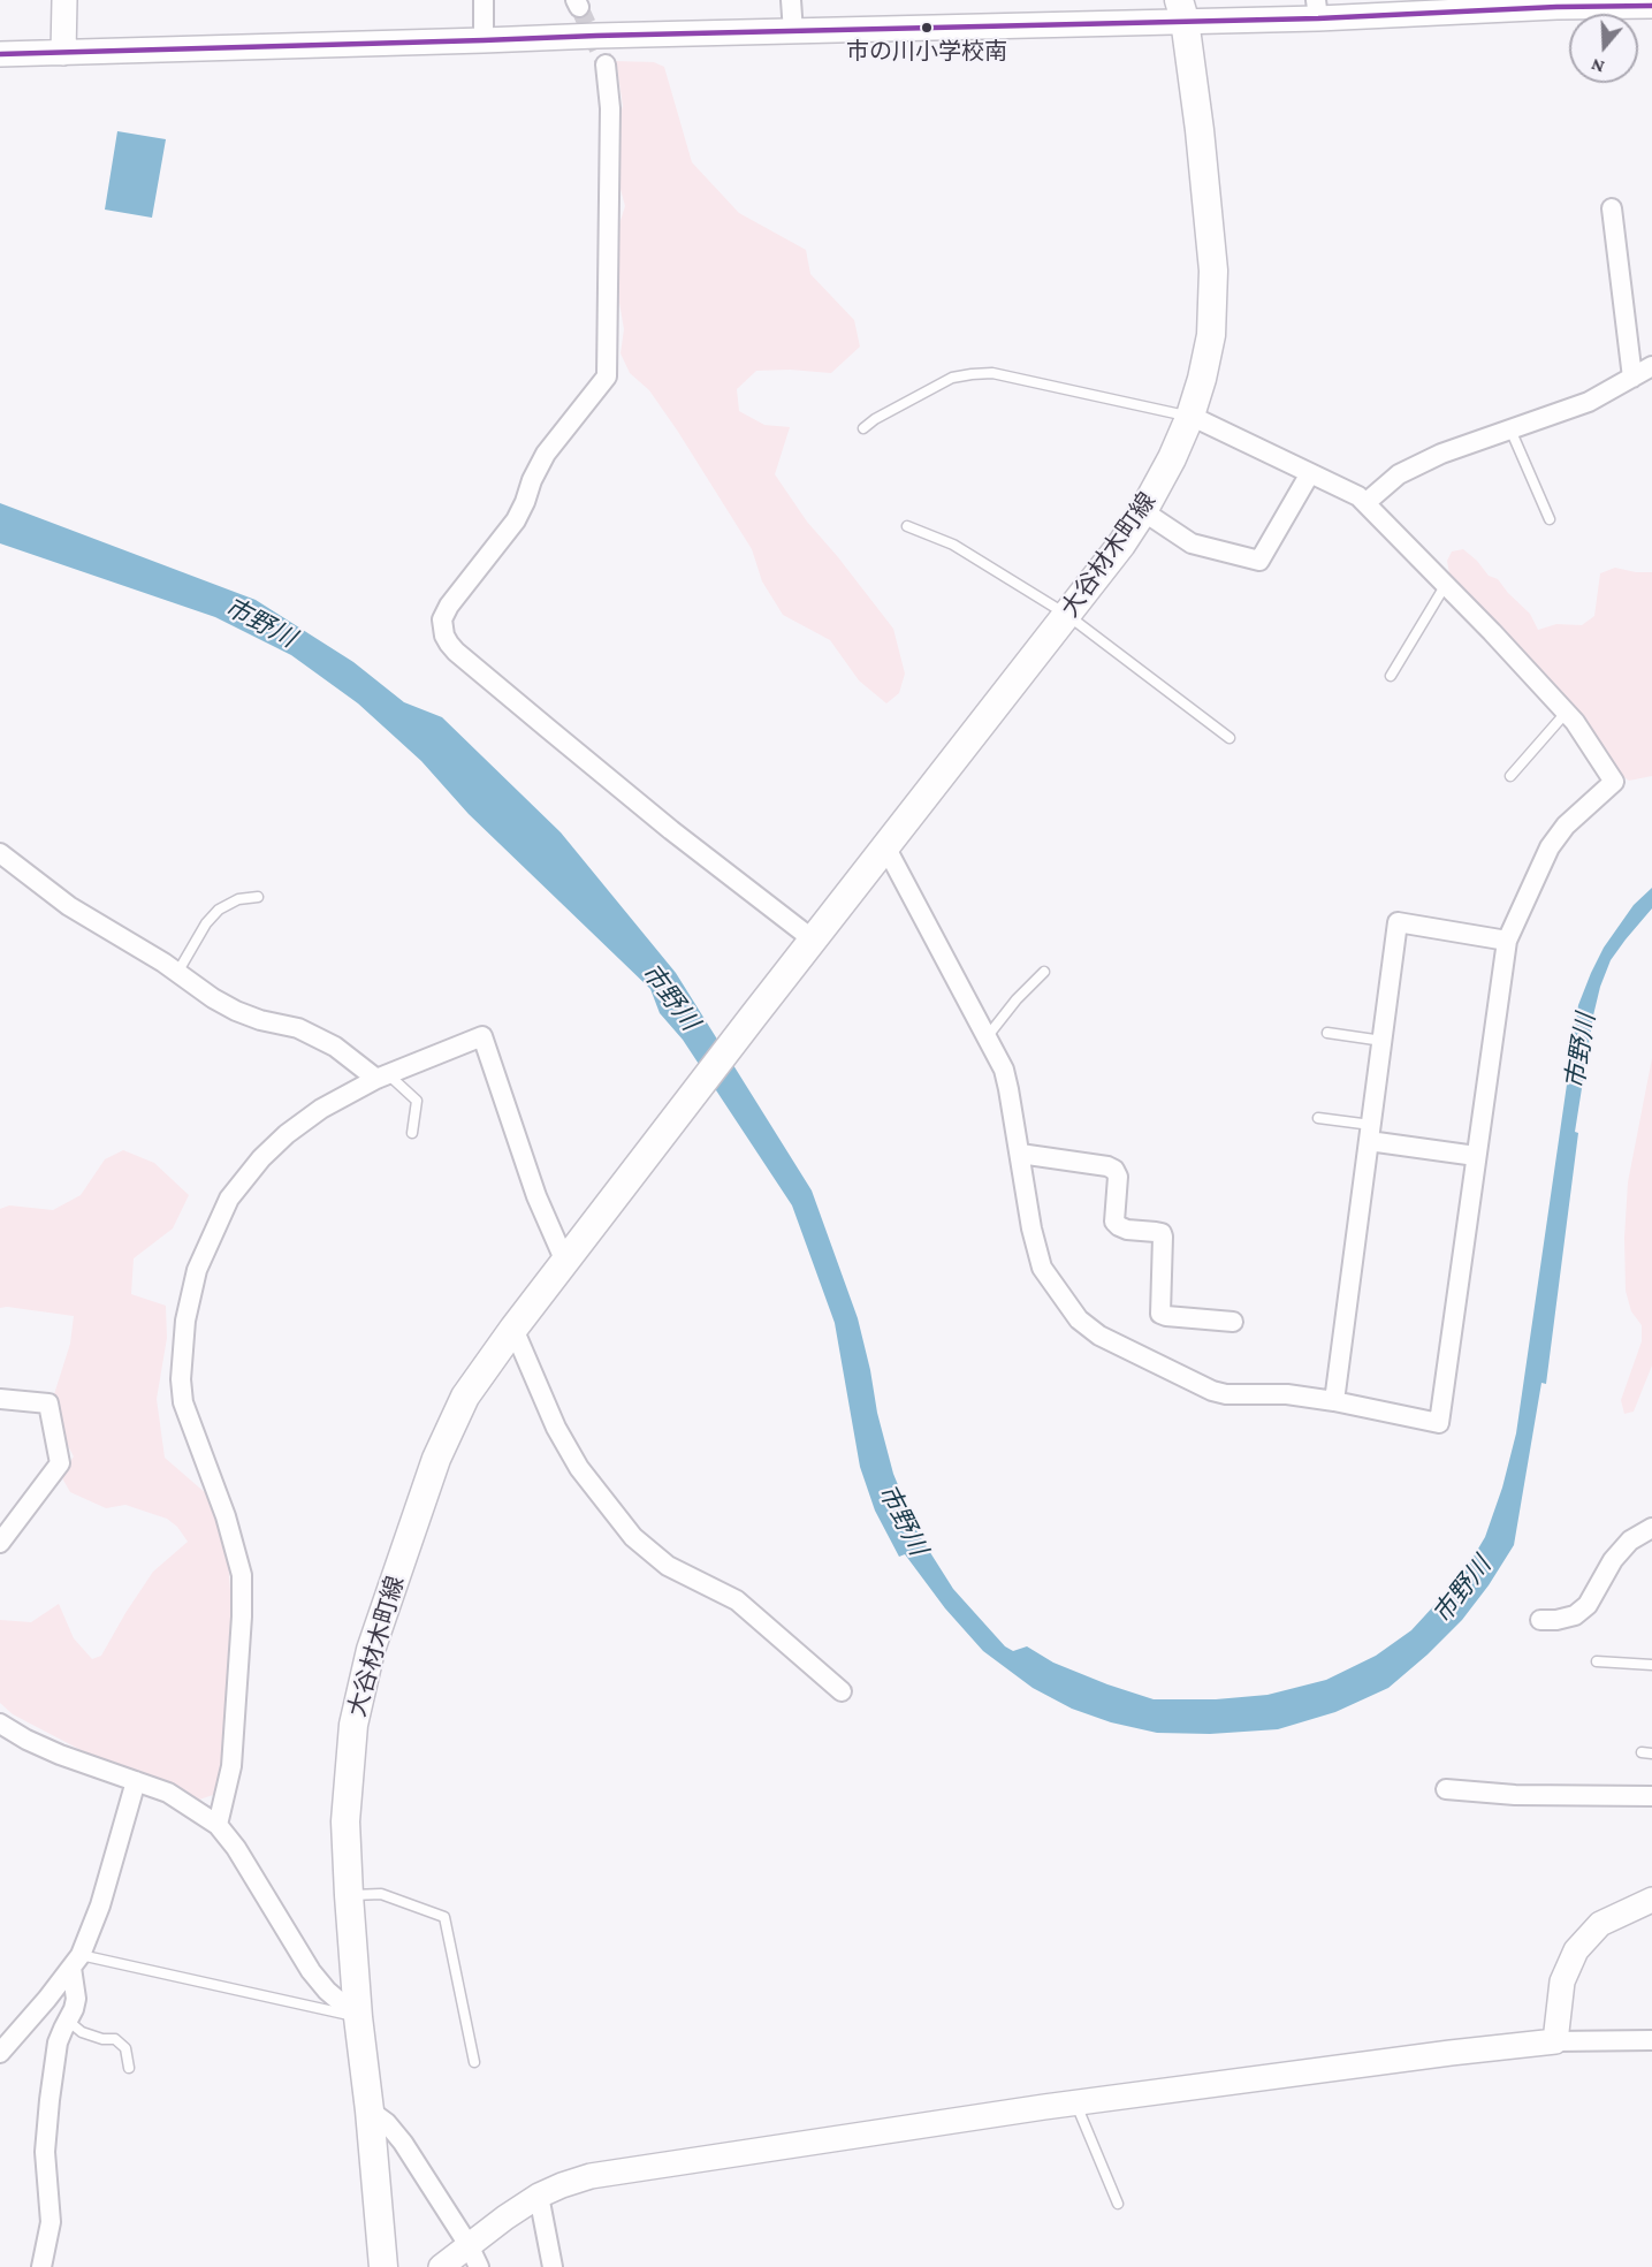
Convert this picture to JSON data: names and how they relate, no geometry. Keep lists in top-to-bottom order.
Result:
{
  "streets": {
    "main road": ["大谷材木町線"]
  },
  "water": ["市野川"],
  "places": ["市の川小学校南"],
  "north": "bottom"
}
